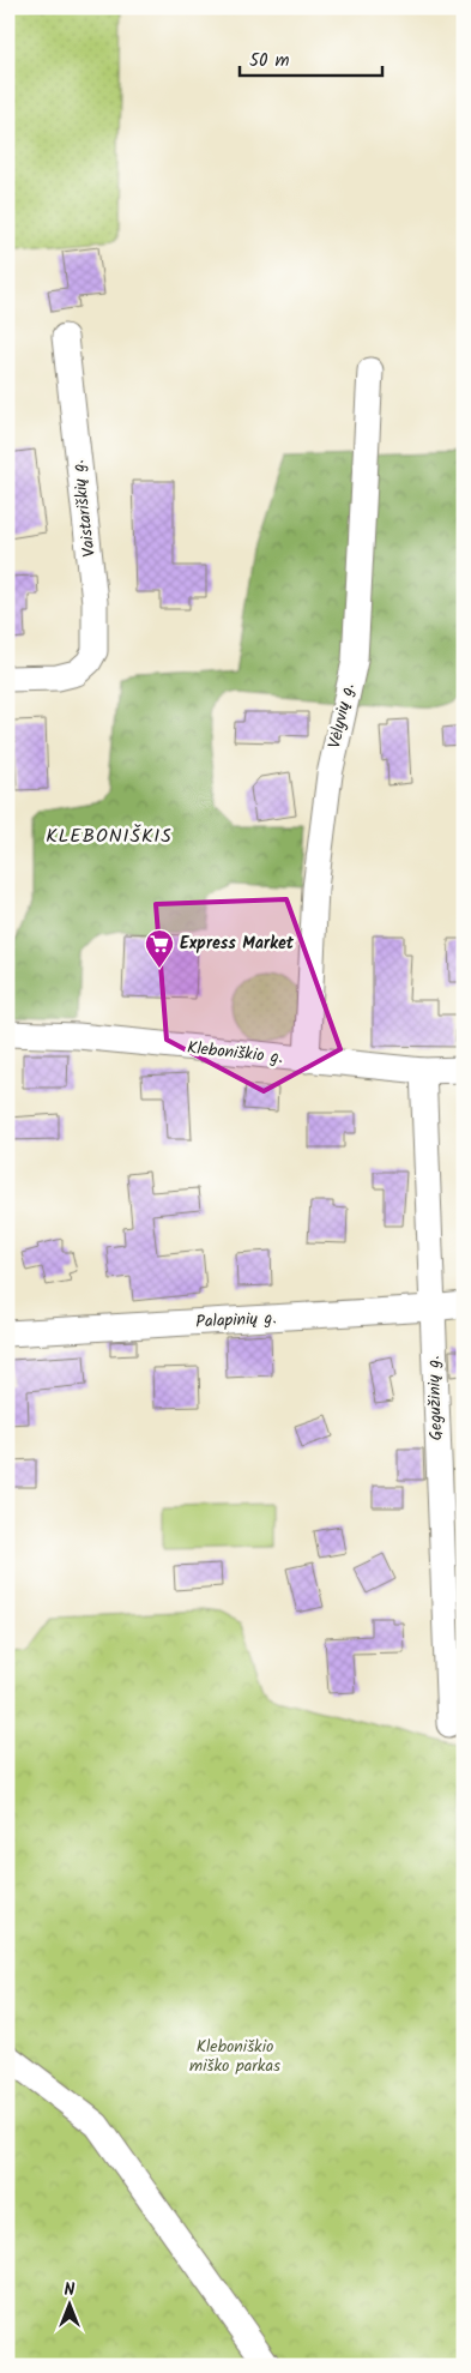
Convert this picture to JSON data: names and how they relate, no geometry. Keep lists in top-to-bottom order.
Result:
{
  "streets": {
    "street": [
      "Vaistariškių g.",
      "Vėlyvių g.",
      "Kleboniškio g.",
      "Palapinių g.",
      "Gegužinių g."
    ]
  },
  "crossings": [
    ["Vėlyvių g.", "Kleboniškio g."],
    ["Kleboniškio g.", "Gegužinių g."],
    ["Palapinių g.", "Gegužinių g."]
  ],
  "districts": ["KLEBONIŠKIS"],
  "parks": ["Kleboniškio miško parkas"],
  "places": {
    "supermarket": ["Express Market"]
  },
  "scale_bar": "50 m",
  "north": "top"
}
